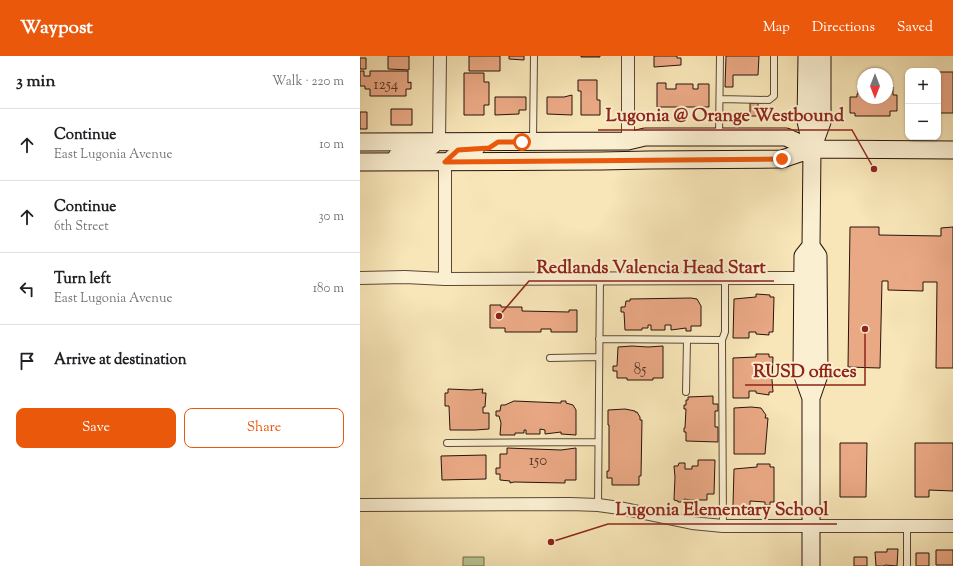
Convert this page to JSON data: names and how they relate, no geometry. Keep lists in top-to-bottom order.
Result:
{
  "places": [
    "Lugonia @ Orange Westbound",
    "Redlands Valencia Head Start",
    "RUSD offices",
    "Lugonia Elementary School"
  ],
  "house_numbers": ["1254", "85", "150"],
  "north": "bottom",
  "page": {
    "header": "Waypost",
    "nav": ["Map", "Directions", "Saved"],
    "heading": ["3 min", "Walk · 220 m"],
    "map_buttons": ["+", "−"],
    "list": [
      ["Continue", "East Lugonia Avenue", "10 m"],
      ["Continue", "6th Street", "30 m"],
      ["Turn left", "East Lugonia Avenue", "180 m"],
      "Arrive at destination"
    ],
    "buttons": ["Save", "Share"]
  }
}
